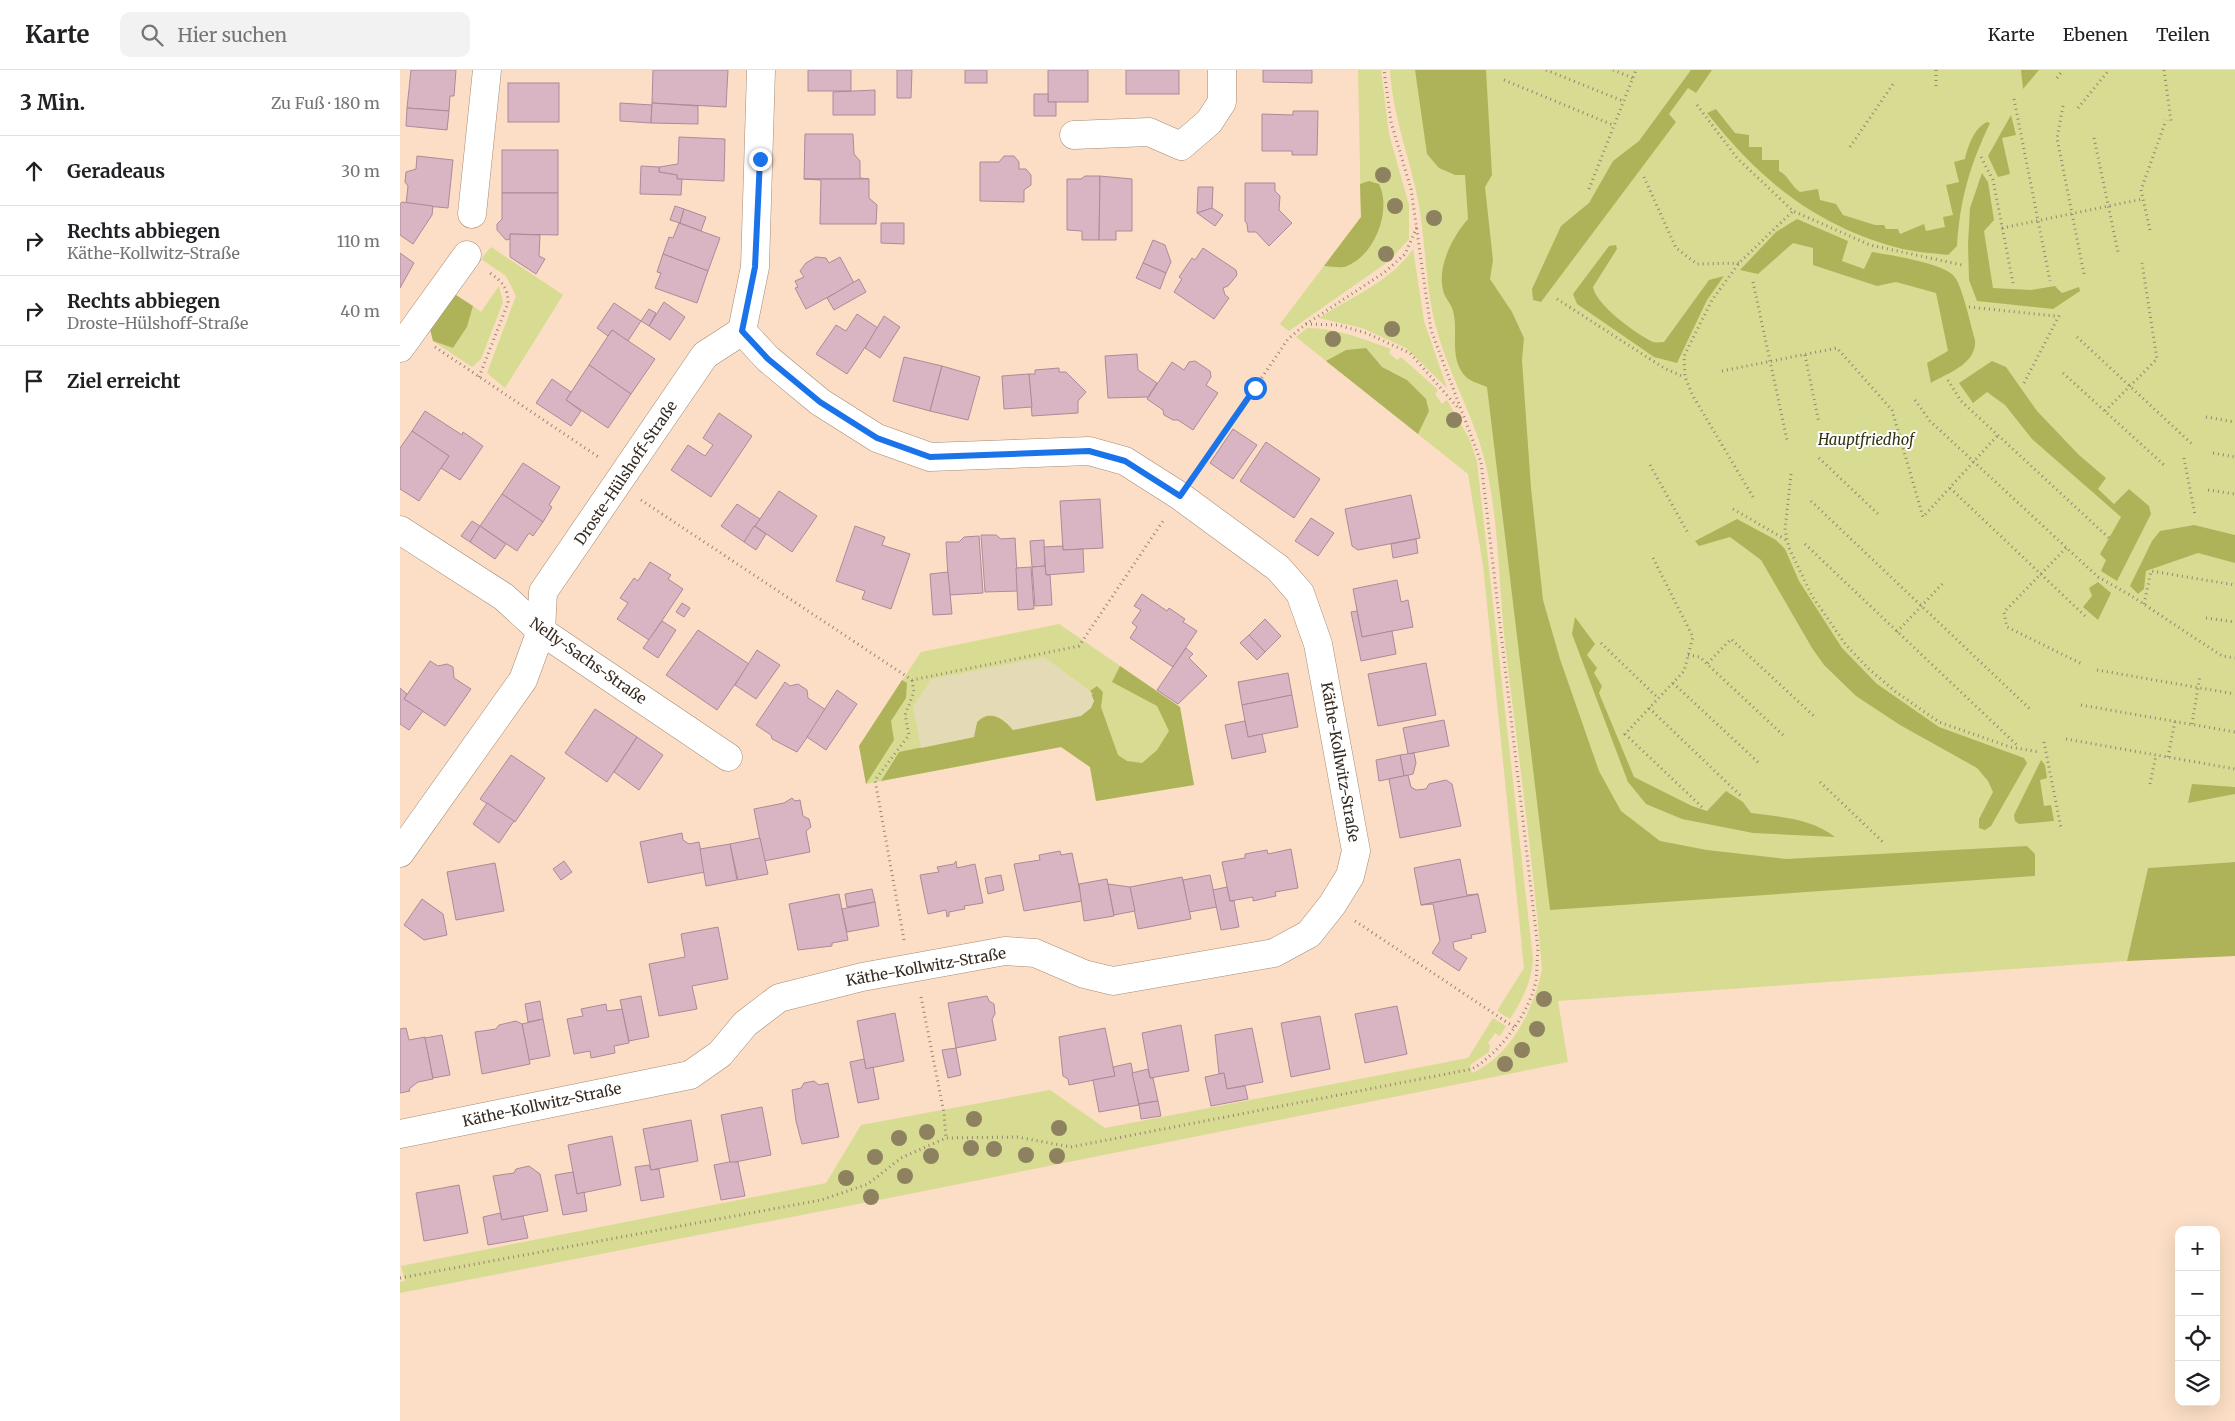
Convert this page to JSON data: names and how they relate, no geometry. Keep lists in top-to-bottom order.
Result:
{
  "streets": {
    "street": ["Droste-Hülshoff-Straße", "Nelly-Sachs-Straße", "Käthe-Kollwitz-Straße"]
  },
  "crossings": [
    ["Droste-Hülshoff-Straße", "Nelly-Sachs-Straße"],
    ["Droste-Hülshoff-Straße", "Käthe-Kollwitz-Straße"]
  ],
  "parks": ["Hauptfriedhof"],
  "page": {
    "header": "Karte",
    "search": "Hier suchen",
    "nav": ["Karte", "Ebenen", "Teilen"],
    "heading": ["3 Min.", "Zu Fuß · 180 m"],
    "list": [
      ["Geradeaus", "30 m"],
      ["Rechts abbiegen", "Käthe-Kollwitz-Straße", "110 m"],
      ["Rechts abbiegen", "Droste-Hülshoff-Straße", "40 m"],
      "Ziel erreicht"
    ],
    "map_buttons": ["+", "−"]
  }
}
